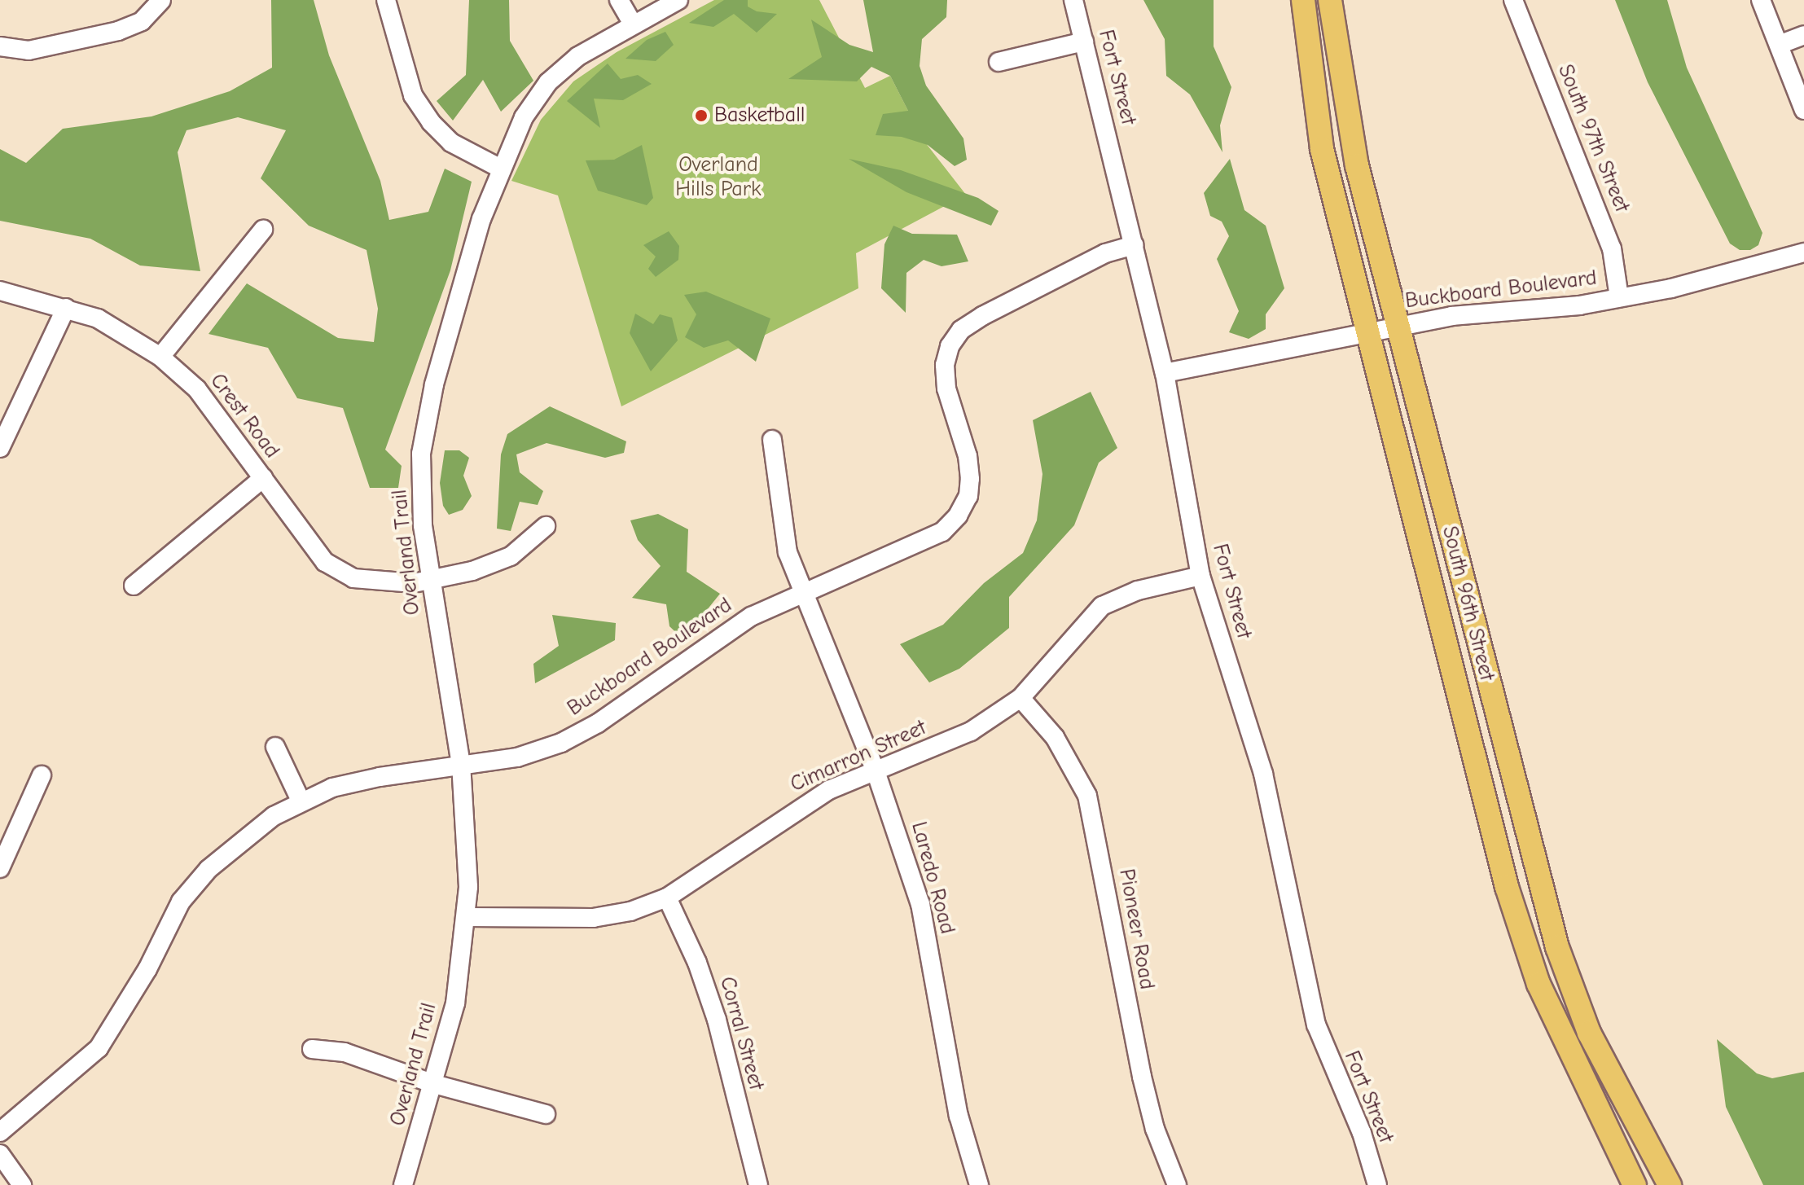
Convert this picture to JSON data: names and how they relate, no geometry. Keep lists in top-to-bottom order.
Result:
{
  "streets": {
    "main road": ["South 96th Street"],
    "street": [
      "Fort Street",
      "South 97th Street",
      "Buckboard Boulevard",
      "Crest Road",
      "Overland Trail",
      "Cimarron Street",
      "Laredo Road",
      "Pioneer Road",
      "Corral Street"
    ]
  },
  "crossings": [
    ["Fort Street", "Buckboard Boulevard"],
    ["Fort Street", "Cimarron Street"],
    ["South 97th Street", "Buckboard Boulevard"],
    ["Buckboard Boulevard", "Overland Trail"],
    ["Buckboard Boulevard", "South 96th Street"],
    ["Buckboard Boulevard", "Laredo Road"],
    ["Crest Road", "Overland Trail"],
    ["Overland Trail", "Cimarron Street"],
    ["Cimarron Street", "Laredo Road"],
    ["Cimarron Street", "Pioneer Road"],
    ["Cimarron Street", "Corral Street"]
  ],
  "parks": ["Overland Hills Park"],
  "places": ["Basketball"]
}
